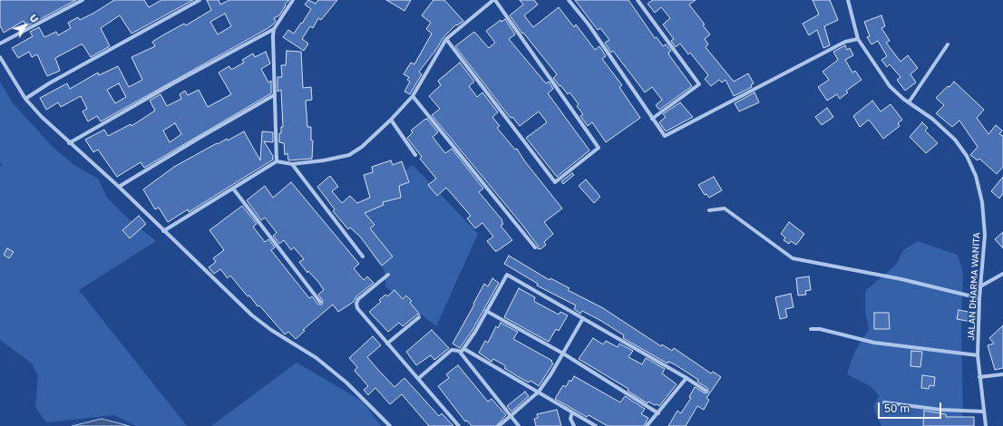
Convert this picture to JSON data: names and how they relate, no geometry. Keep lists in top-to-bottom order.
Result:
{
  "streets": {
    "street": ["JALAN DHARMA WANITA"]
  },
  "scale_bar": "50 m",
  "north": "top right"
}
